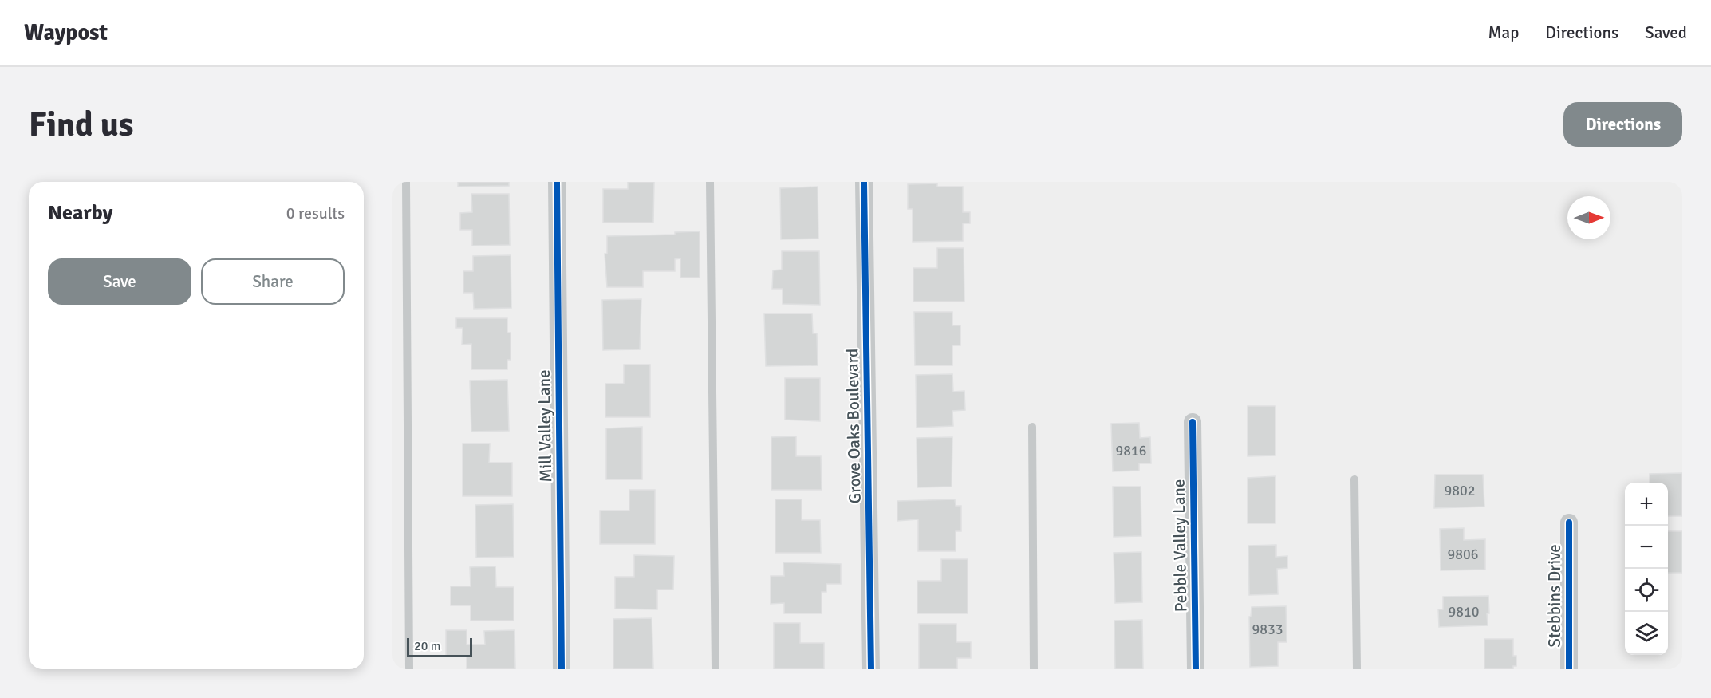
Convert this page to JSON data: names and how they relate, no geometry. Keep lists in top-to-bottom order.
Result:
{
  "streets": {
    "street": [
      "Mill Valley Lane",
      "Grove Oaks Boulevard",
      "Pebble Valley Lane",
      "Stebbins Drive"
    ]
  },
  "house_numbers": [
    "9816",
    "9802",
    "9806",
    "9810",
    "9833"
  ],
  "scale_bar": "20 m",
  "north": "right",
  "page": {
    "header": "Waypost",
    "nav": ["Map", "Directions", "Saved"],
    "buttons": [
      "Directions",
      ["Save", "Share"]
    ],
    "title": "Find us",
    "heading": ["Nearby", "0 results"],
    "map_buttons": ["+", "−"],
    "scale": "20 m"
  }
}
